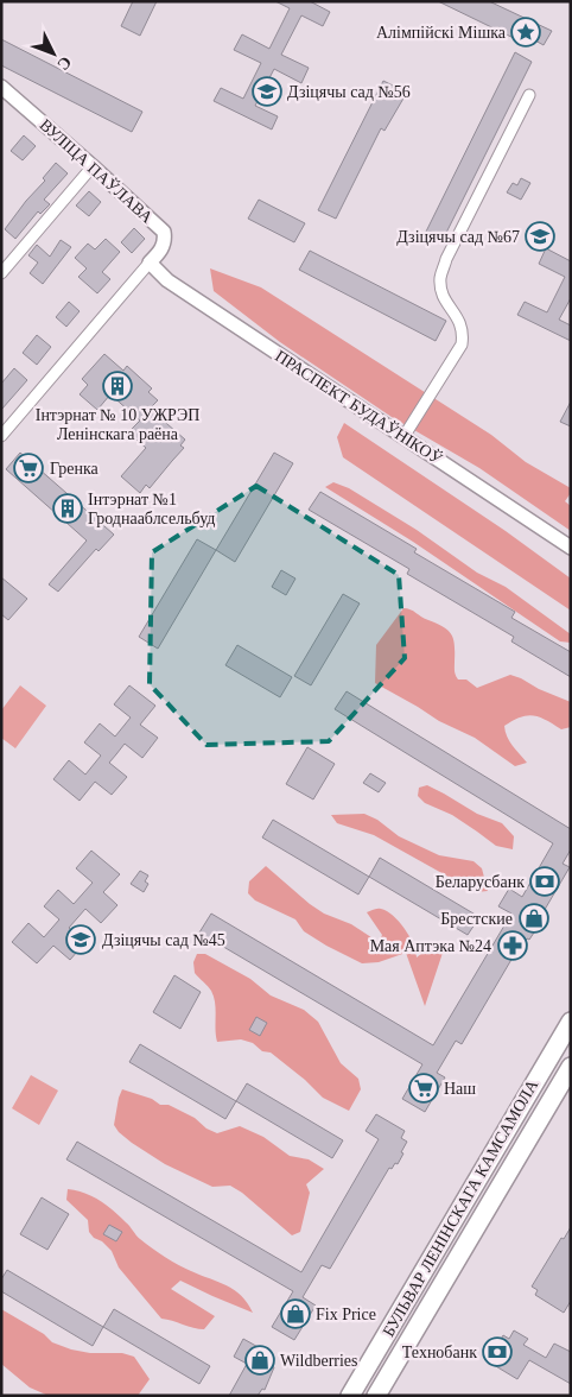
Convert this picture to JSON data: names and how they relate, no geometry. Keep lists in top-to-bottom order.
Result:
{
  "streets": {
    "main road": ["БУЛЬВАР ЛЕНІНСКАГА КАМСАМОЛА"],
    "street": ["ВУЛІЦА ПАЎЛАВА", "ПРАСПЕКТ БУДАЎНІКОЎ"]
  },
  "crossings": [
    ["ВУЛІЦА ПАЎЛАВА", "ПРАСПЕКТ БУДАЎНІКОЎ"]
  ],
  "places": {
    "place": ["Алімпійскі Мішка"],
    "school or university": ["Дзіцячы сад №56", "Дзіцячы сад №67", "Дзіцячы сад №45"],
    "building": ["Інтэрнат № 10 УЖРЭП Ленінскага раёна", "Інтэрнат №1 Гроднааблсельбуд"],
    "supermarket": ["Гренка", "Наш"],
    "bank": ["Беларусбанк", "Технобанк"],
    "shop": ["Брестские", "Fix Price", "Wildberries"],
    "pharmacy": ["Мая Аптэка №24"]
  },
  "north": "bottom right"
}
